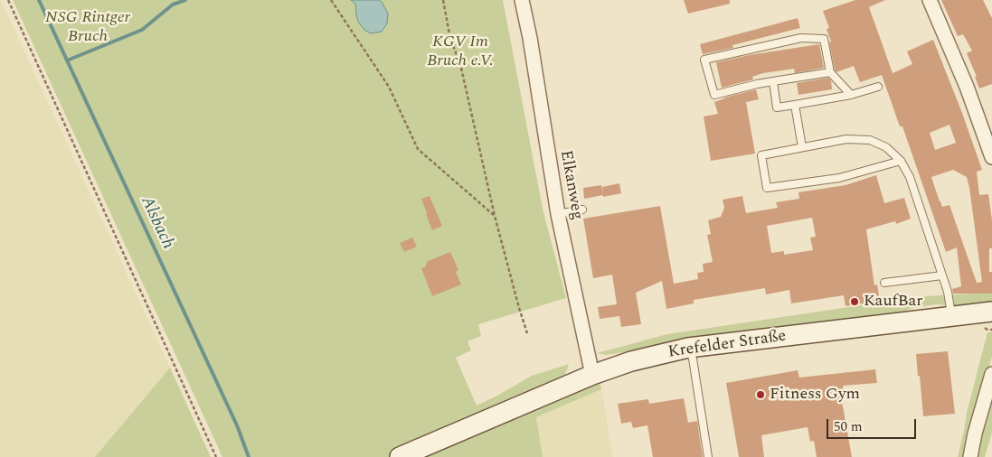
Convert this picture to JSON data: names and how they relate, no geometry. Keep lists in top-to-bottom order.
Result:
{
  "streets": {
    "main road": ["Krefelder Straße"],
    "street": ["Elkanweg"]
  },
  "crossings": [
    ["Elkanweg", "Krefelder Straße"]
  ],
  "water": ["Alsbach"],
  "parks": ["NSG Rintger Bruch", "KGV Im Bruch e.V."],
  "places": ["KaufBar", "Fitness Gym"],
  "scale_bar": "50 m"
}
